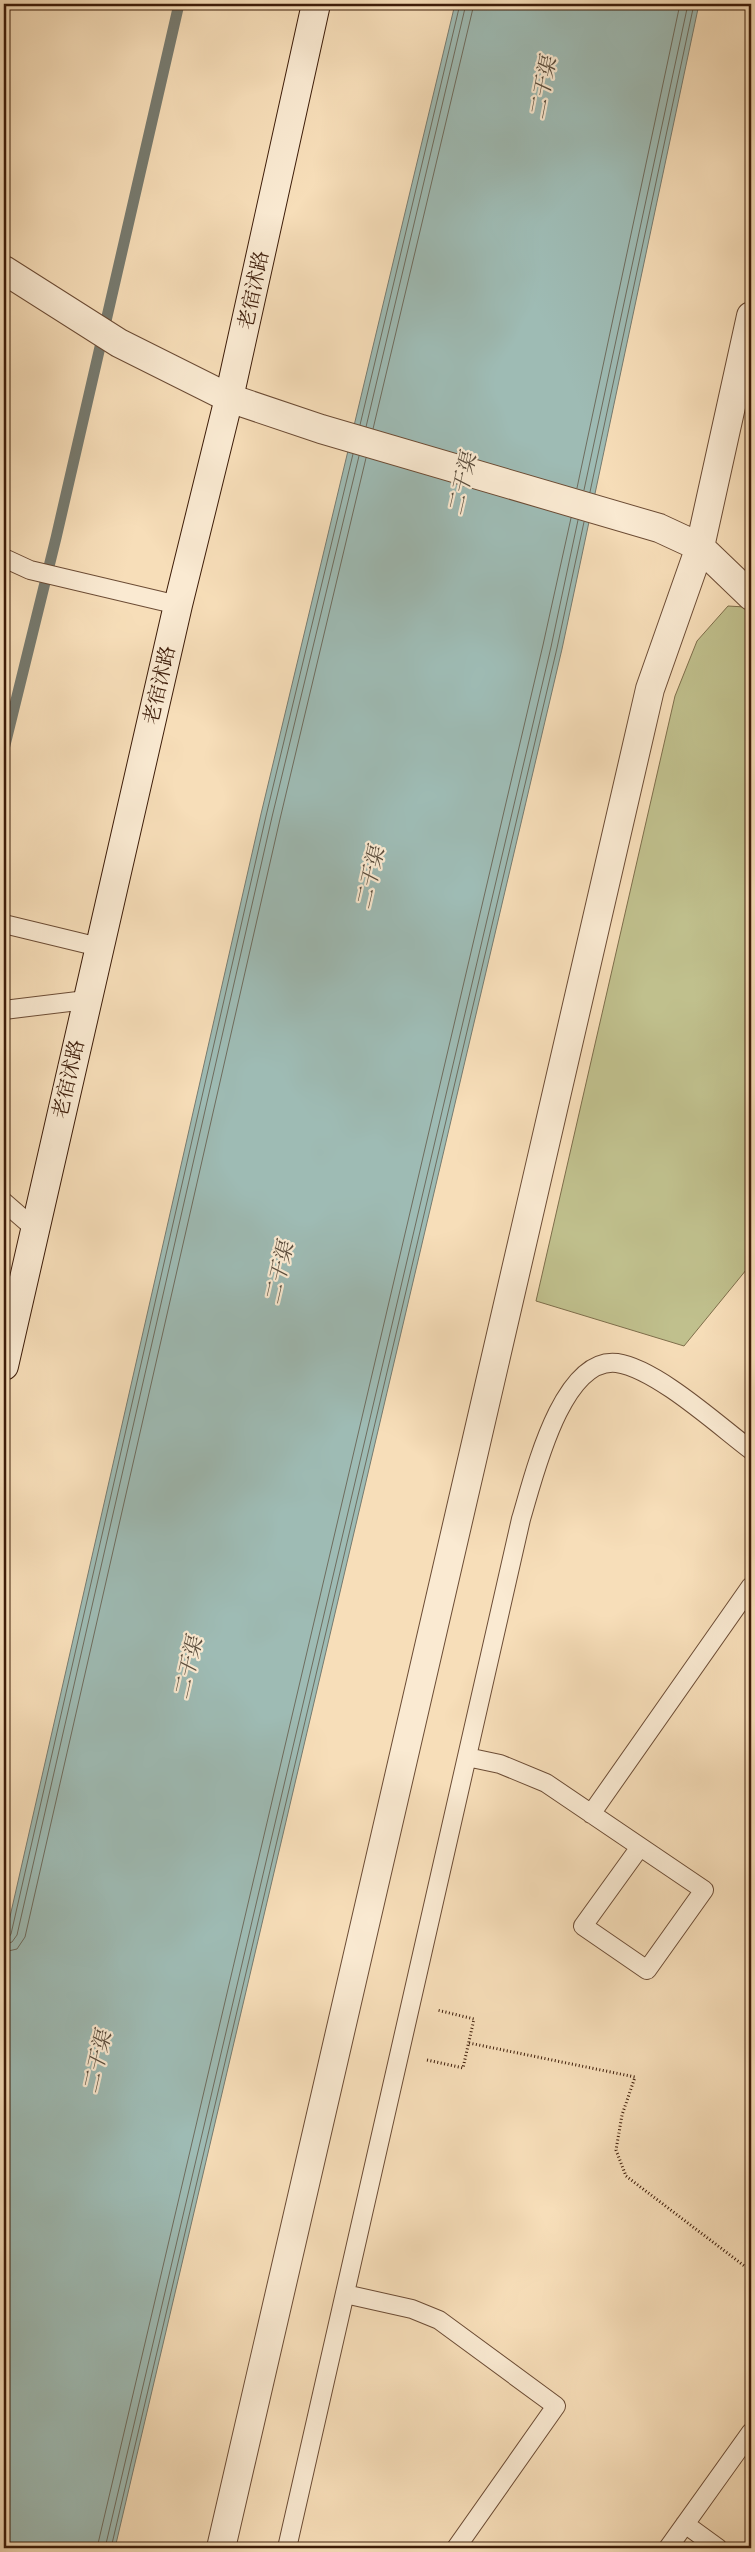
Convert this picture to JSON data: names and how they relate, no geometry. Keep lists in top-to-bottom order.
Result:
{
  "streets": {
    "street": ["老宿沭路"]
  },
  "water": ["二干渠"]
}
